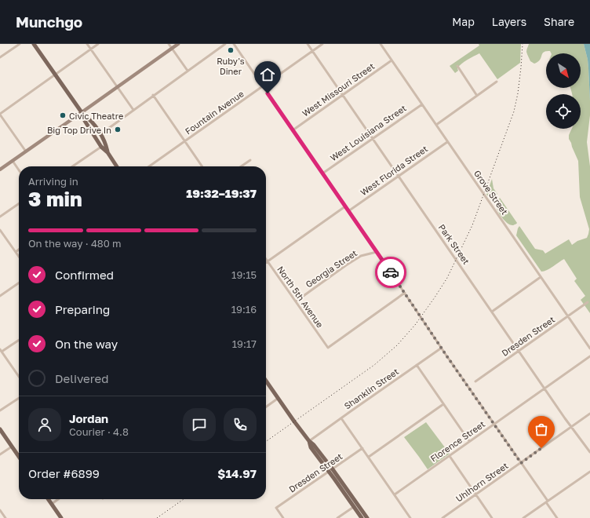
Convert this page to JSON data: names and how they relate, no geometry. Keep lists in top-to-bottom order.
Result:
{
  "streets": {
    "street": [
      "West Missouri Street",
      "Fountain Avenue",
      "West Louisiana Street",
      "West Florida Street",
      "Grove Street",
      "Park Street",
      "Georgia Street",
      "North 5th Avenue",
      "Dresden Street",
      "Shanklin Street",
      "Florence Street",
      "Uhlhorn Street"
    ]
  },
  "crossings": [
    ["West Missouri Street", "Grove Street"],
    ["West Missouri Street", "Park Street"],
    ["Fountain Avenue", "Park Street"],
    ["West Louisiana Street", "Grove Street"],
    ["West Louisiana Street", "Park Street"],
    ["West Florida Street", "Grove Street"],
    ["West Florida Street", "Park Street"],
    ["Grove Street", "Dresden Street"],
    ["Park Street", "Dresden Street"],
    ["Park Street", "Florence Street"],
    ["Park Street", "Uhlhorn Street"],
    ["Georgia Street", "North 5th Avenue"]
  ],
  "places": ["Ruby's Diner", "Civic Theatre", "Big Top Drive In"],
  "north": "bottom right",
  "page": {
    "header": "Munchgo",
    "nav": ["Map", "Layers", "Share"],
    "heading": ["3 min", "Arriving in", "19:32–19:37"],
    "panel": [
      "Jordan",
      "Courier · 4.8",
      "Order #6899",
      "$14.97"
    ],
    "bar": "On the way · 480 m",
    "list": [
      ["Confirmed", "19:15"],
      ["Preparing", "19:16"],
      ["On the way", "19:17"],
      "Delivered"
    ]
  }
}
